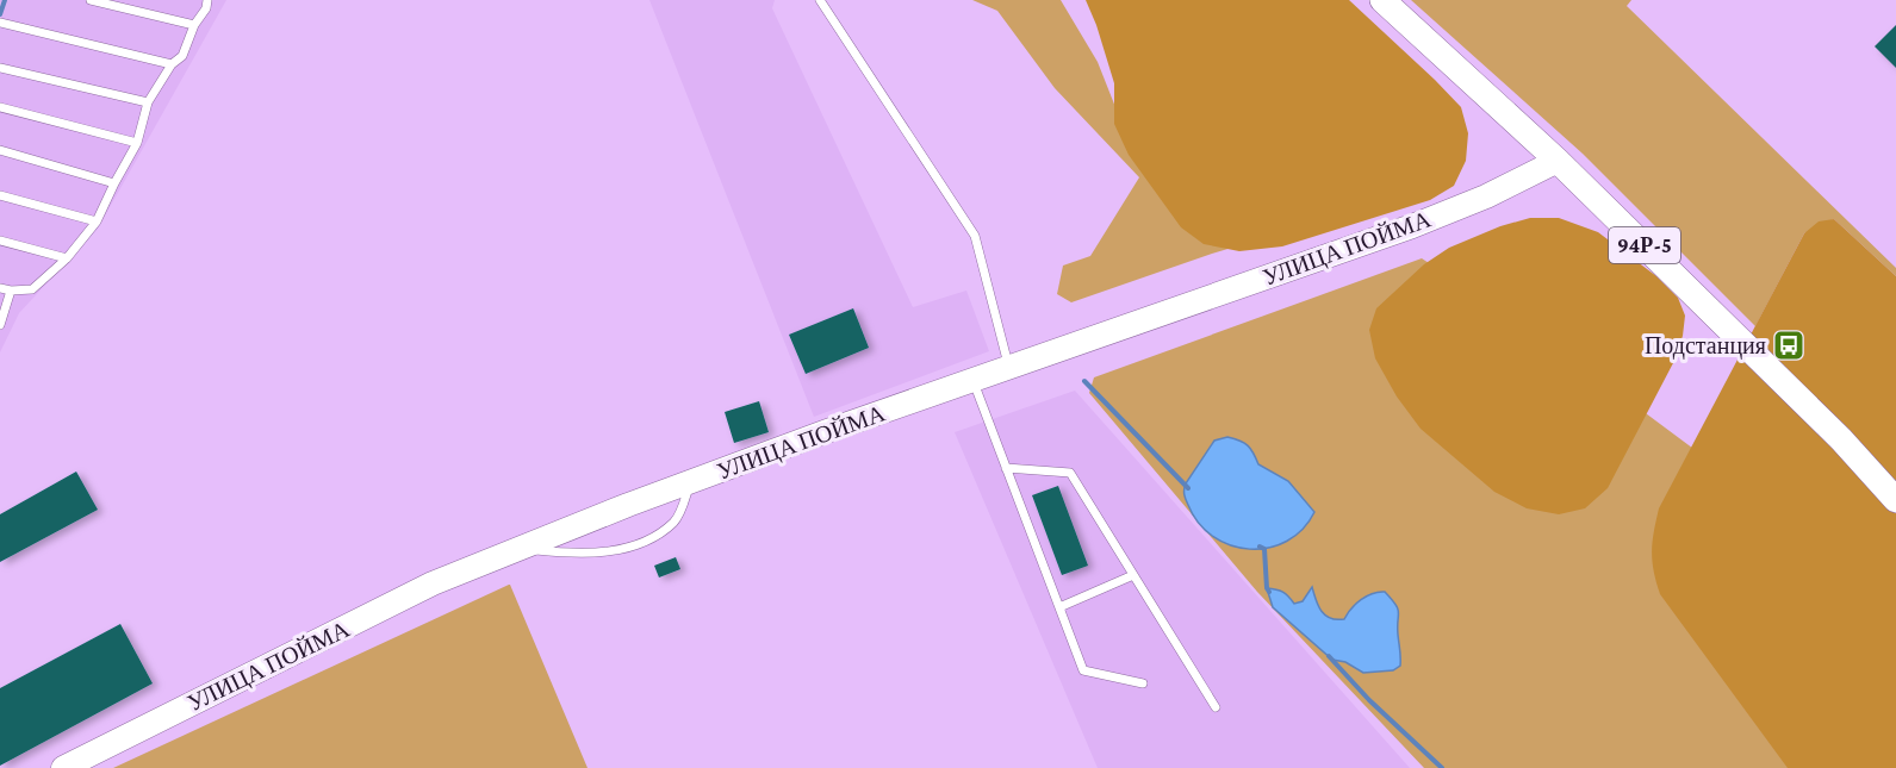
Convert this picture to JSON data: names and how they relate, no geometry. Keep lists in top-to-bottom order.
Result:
{
  "streets": {
    "main road": ["94Р-5", "УЛИЦА ПОЙМА"]
  },
  "crossings": [
    ["94Р-5", "УЛИЦА ПОЙМА"]
  ],
  "places": {
    "bus stop": ["Подстанция"]
  }
}
